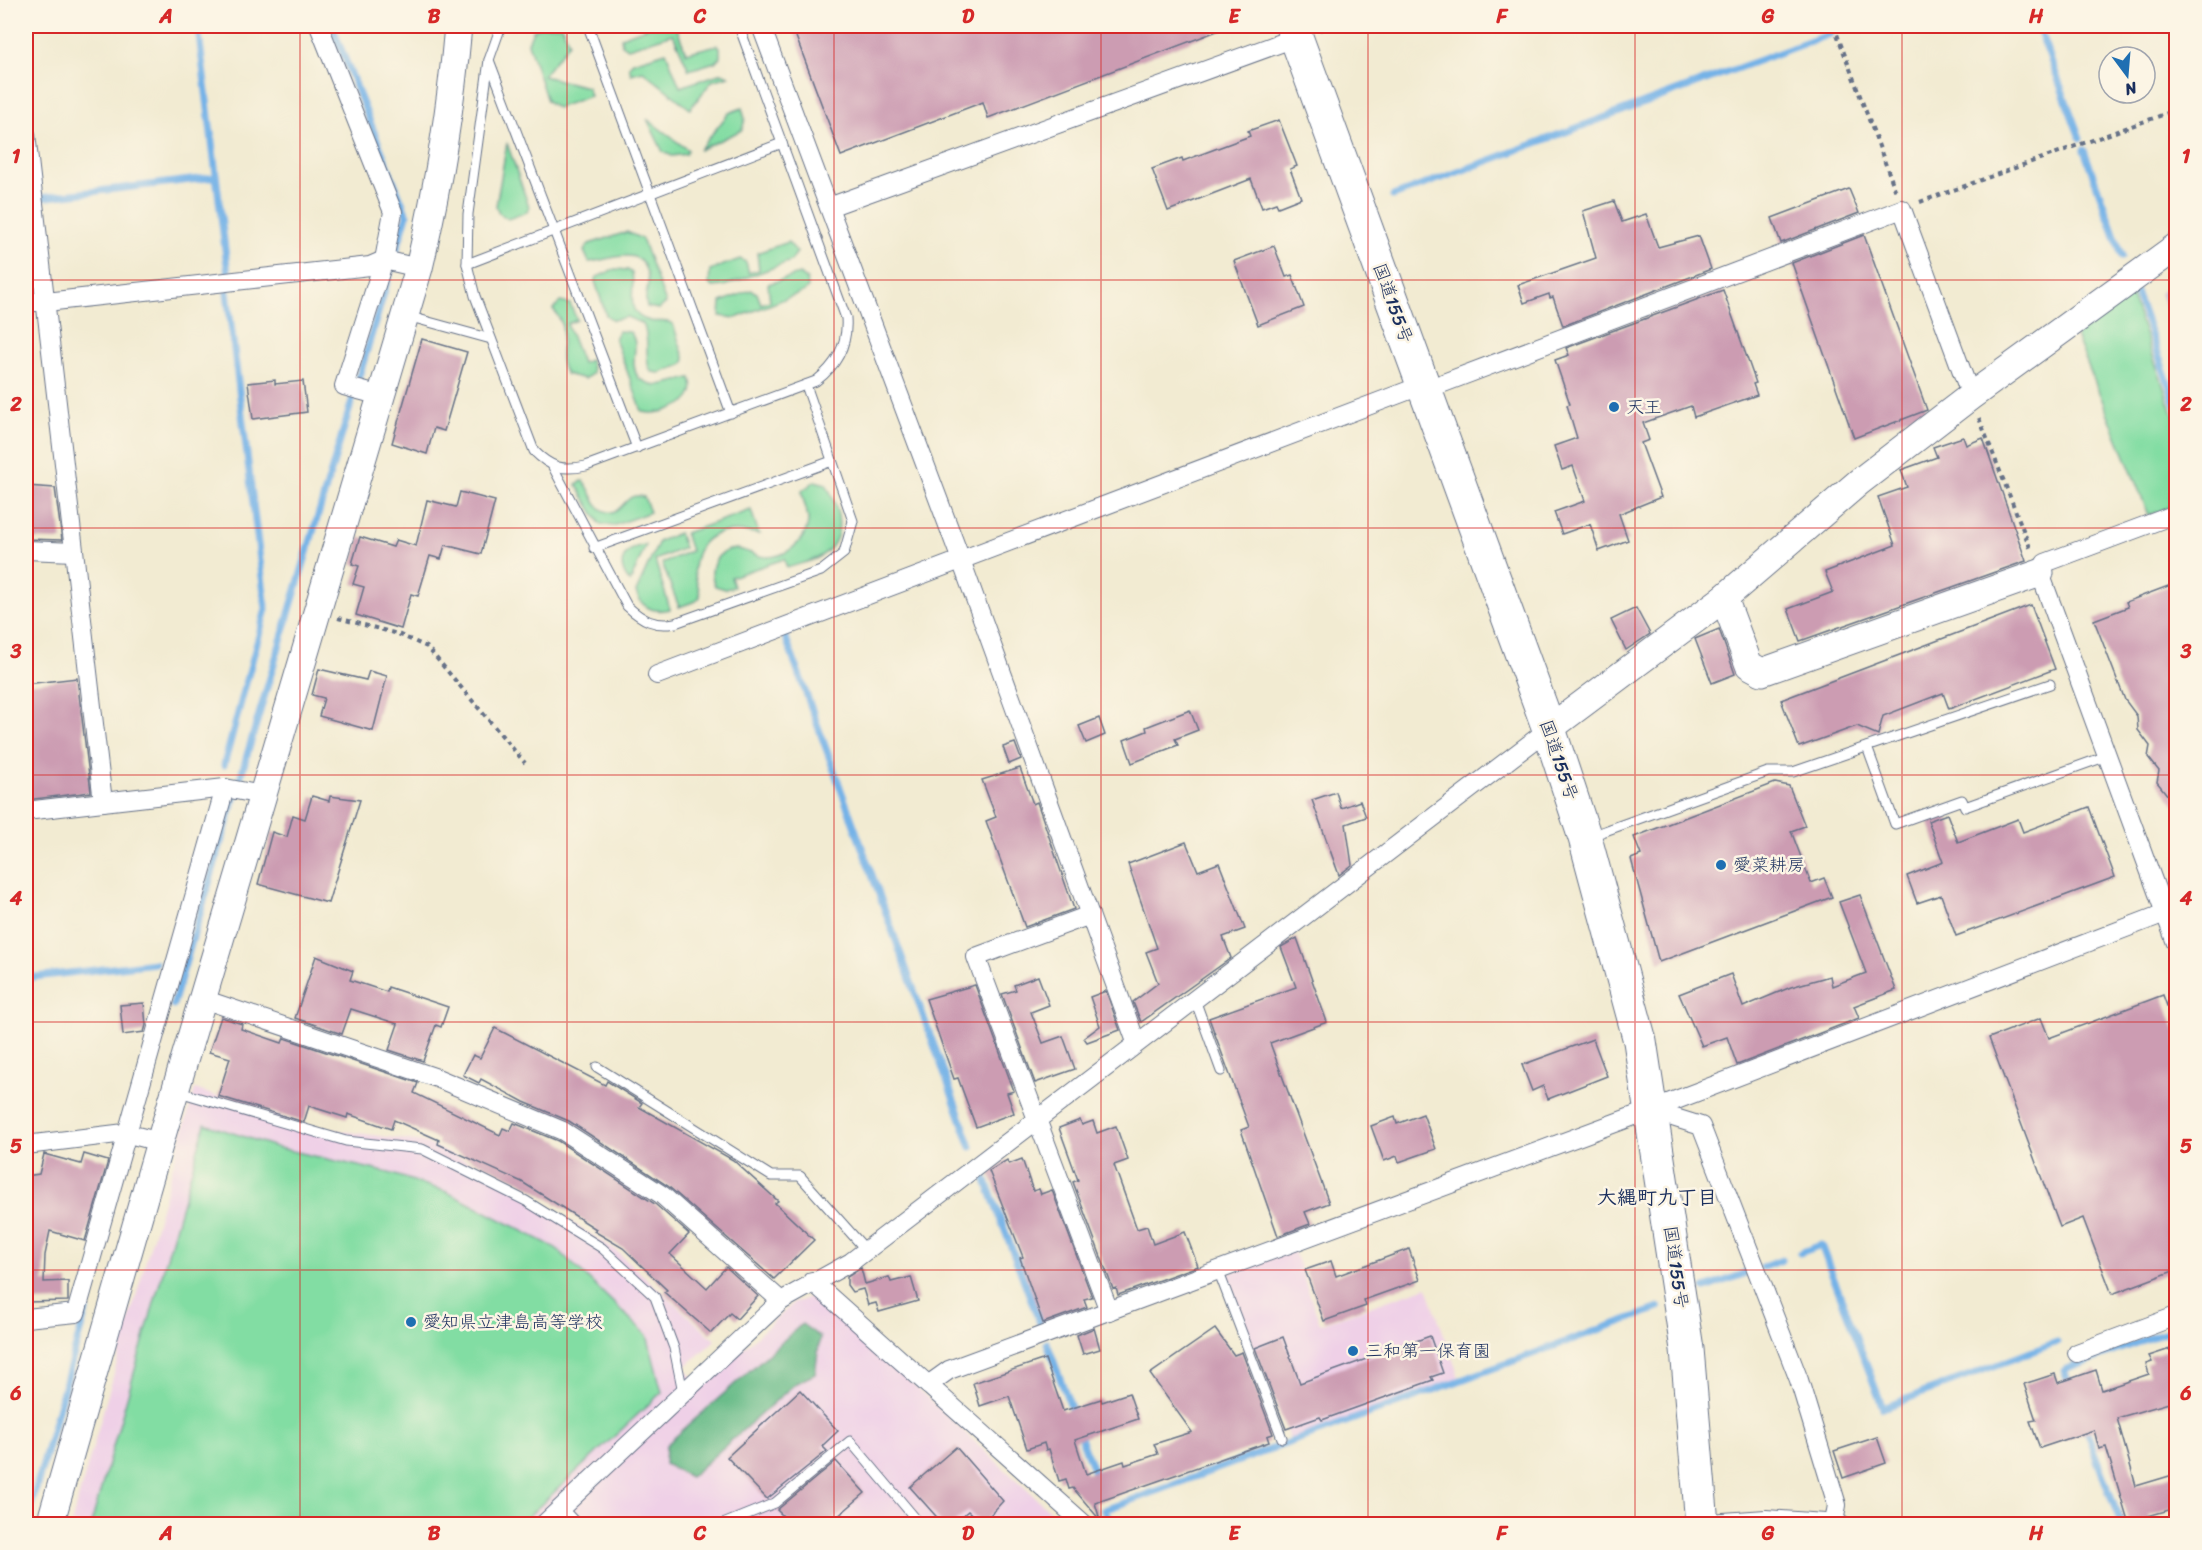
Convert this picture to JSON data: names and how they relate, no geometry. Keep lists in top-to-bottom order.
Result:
{
  "streets": {
    "highway": ["国道155号"]
  },
  "districts": ["大縄町九丁目"],
  "places": [
    "天王",
    "愛菜耕房",
    "愛知県立津島高等学校",
    "三和第一保育園"
  ],
  "north": "bottom",
  "grid": {
    "columns": [
      "A",
      "B",
      "C",
      "D",
      "E",
      "F",
      "G",
      "H"
    ],
    "rows": [
      "1",
      "2",
      "3",
      "4",
      "5",
      "6"
    ]
  }
}
